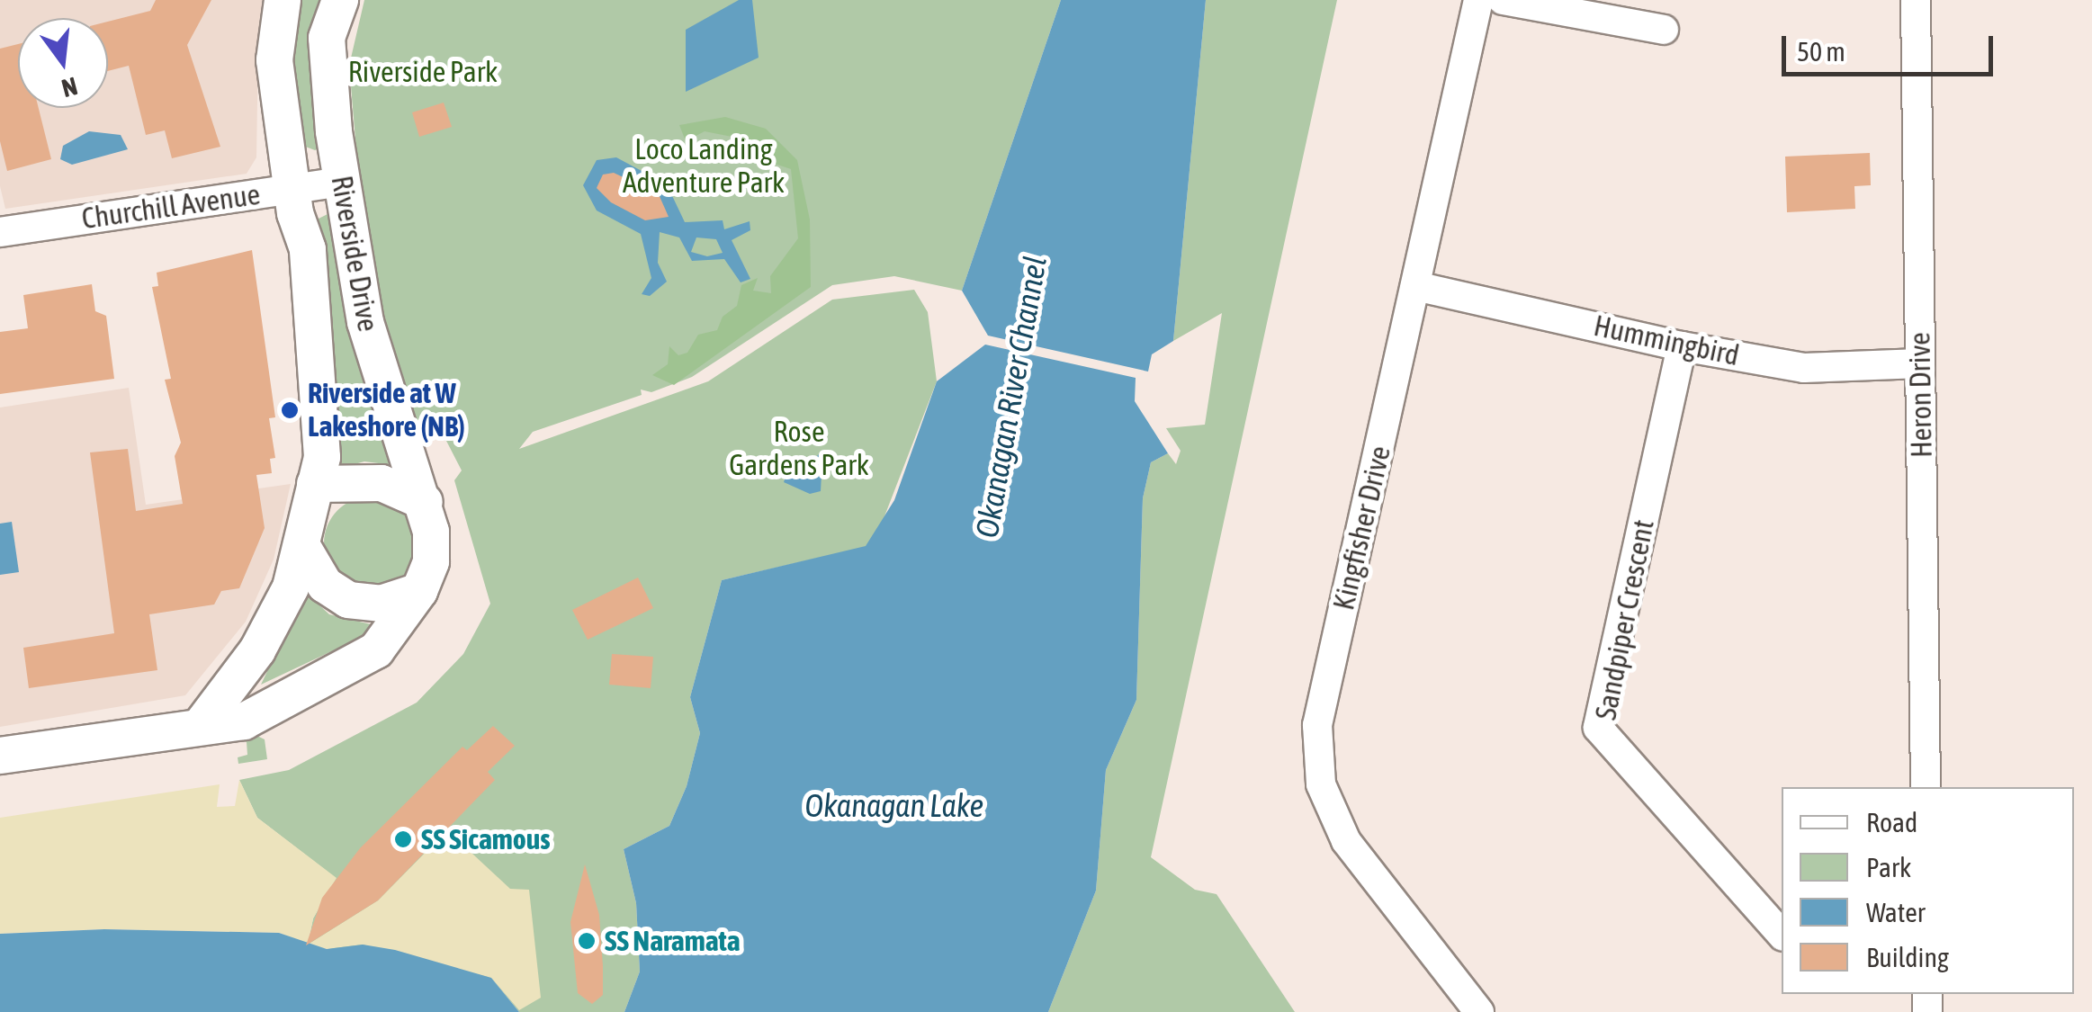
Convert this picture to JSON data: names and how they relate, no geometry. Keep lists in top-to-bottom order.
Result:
{
  "streets": {
    "street": [
      "Churchill Avenue",
      "Riverside Drive",
      "Hummingbird",
      "Heron Drive",
      "Kingfisher Drive",
      "Sandpiper Crescent"
    ]
  },
  "crossings": [
    ["Churchill Avenue", "Riverside Drive"],
    ["Hummingbird", "Heron Drive"],
    ["Hummingbird", "Kingfisher Drive"],
    ["Hummingbird", "Sandpiper Crescent"]
  ],
  "water": ["Okanagan River Channel", "Okanagan Lake"],
  "parks": ["Riverside Park", "Loco Landing Adventure Park", "Rose Gardens Park"],
  "places": ["Riverside at W Lakeshore (NB)", "SS Sicamous", "SS Naramata"],
  "legend": [
    "Road",
    "Park",
    "Water",
    "Building"
  ],
  "scale_bar": "50 m",
  "north": "bottom"
}
